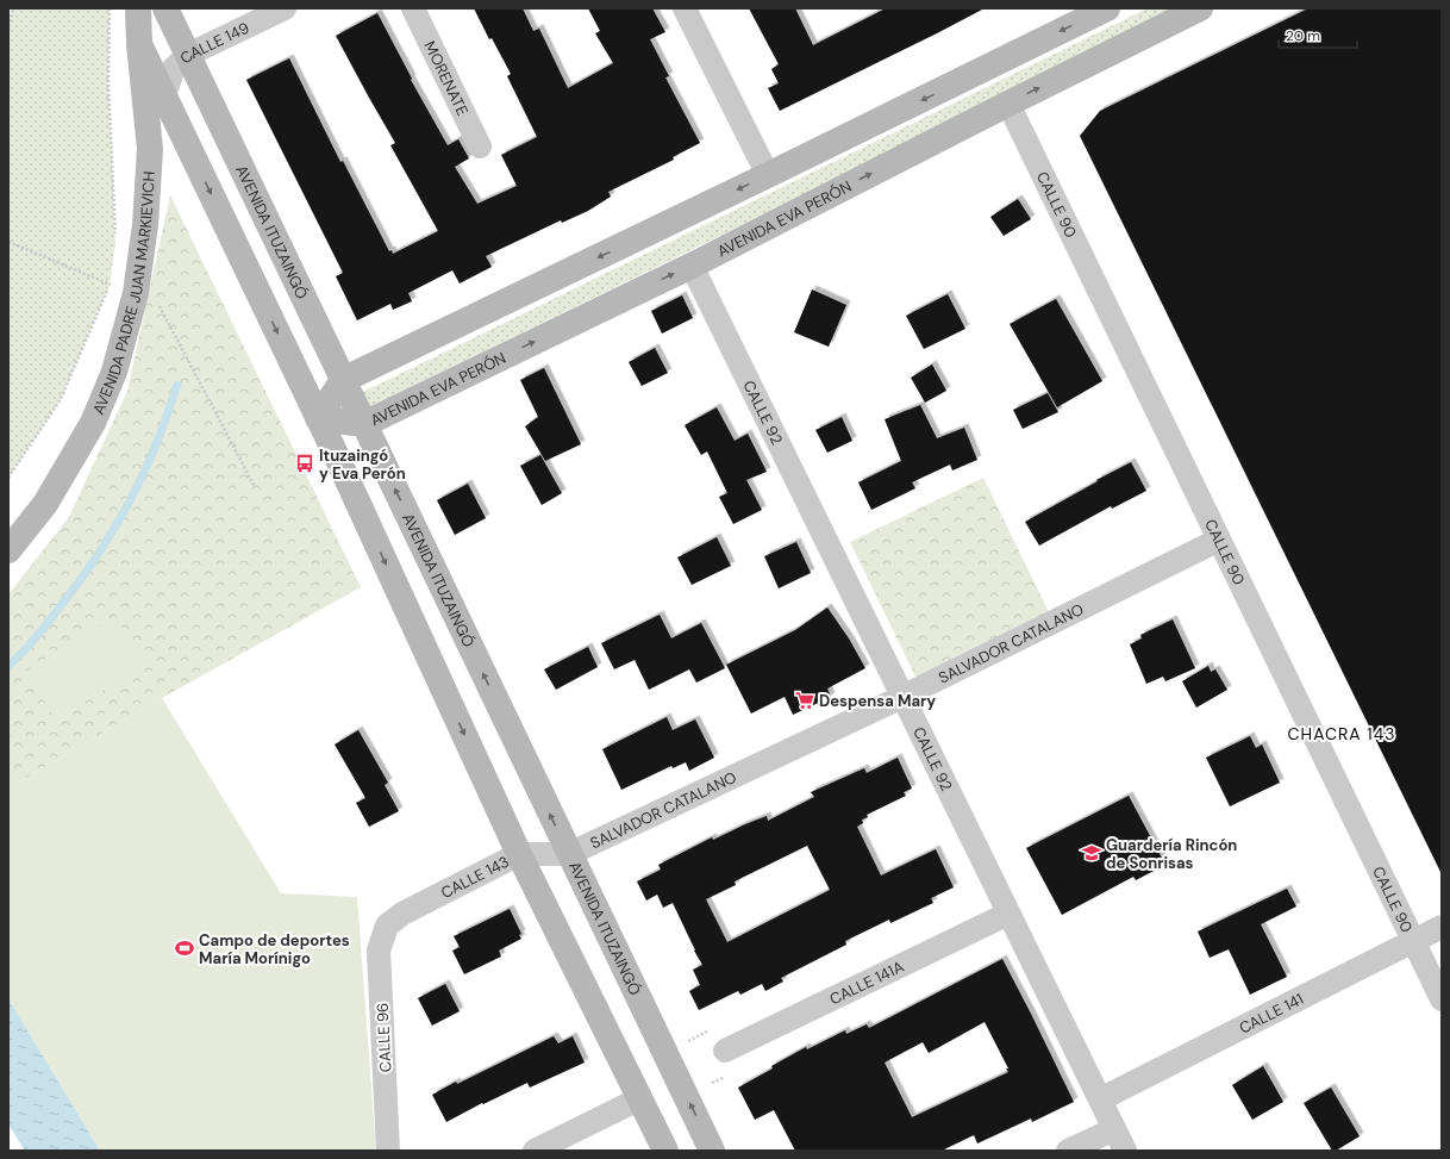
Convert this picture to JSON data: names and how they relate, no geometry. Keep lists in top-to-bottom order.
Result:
{
  "streets": {
    "main road": ["AVENIDA EVA PERÓN", "AVENIDA ITUZAINGÓ", "AVENIDA PADRE JUAN MARKIEVICH"],
    "street": [
      "CALLE 149",
      "MORENATE",
      "CALLE 90",
      "CALLE 92",
      "SALVADOR CATALANO",
      "CALLE 143",
      "CALLE 141A",
      "CALLE 141",
      "CALLE 96"
    ]
  },
  "crossings": [
    ["CALLE 149", "AVENIDA ITUZAINGÓ"],
    ["CALLE 90", "AVENIDA EVA PERÓN"],
    ["CALLE 90", "SALVADOR CATALANO"],
    ["CALLE 90", "CALLE 141"],
    ["AVENIDA EVA PERÓN", "AVENIDA ITUZAINGÓ"],
    ["AVENIDA EVA PERÓN", "CALLE 92"],
    ["AVENIDA ITUZAINGÓ", "SALVADOR CATALANO"],
    ["AVENIDA ITUZAINGÓ", "CALLE 143"],
    ["CALLE 92", "SALVADOR CATALANO"],
    ["CALLE 92", "CALLE 141A"],
    ["CALLE 92", "CALLE 141"],
    ["SALVADOR CATALANO", "CALLE 143"],
    ["CALLE 143", "CALLE 96"]
  ],
  "districts": ["CHACRA 143"],
  "places": {
    "bus stop": ["Ituzaingó y Eva Perón"],
    "supermarket": ["Despensa Mary"],
    "school or university": ["Guardería Rincón de Sonrisas"],
    "sports": ["Campo de deportes María Morínigo"]
  },
  "scale_bar": "20 m"
}
